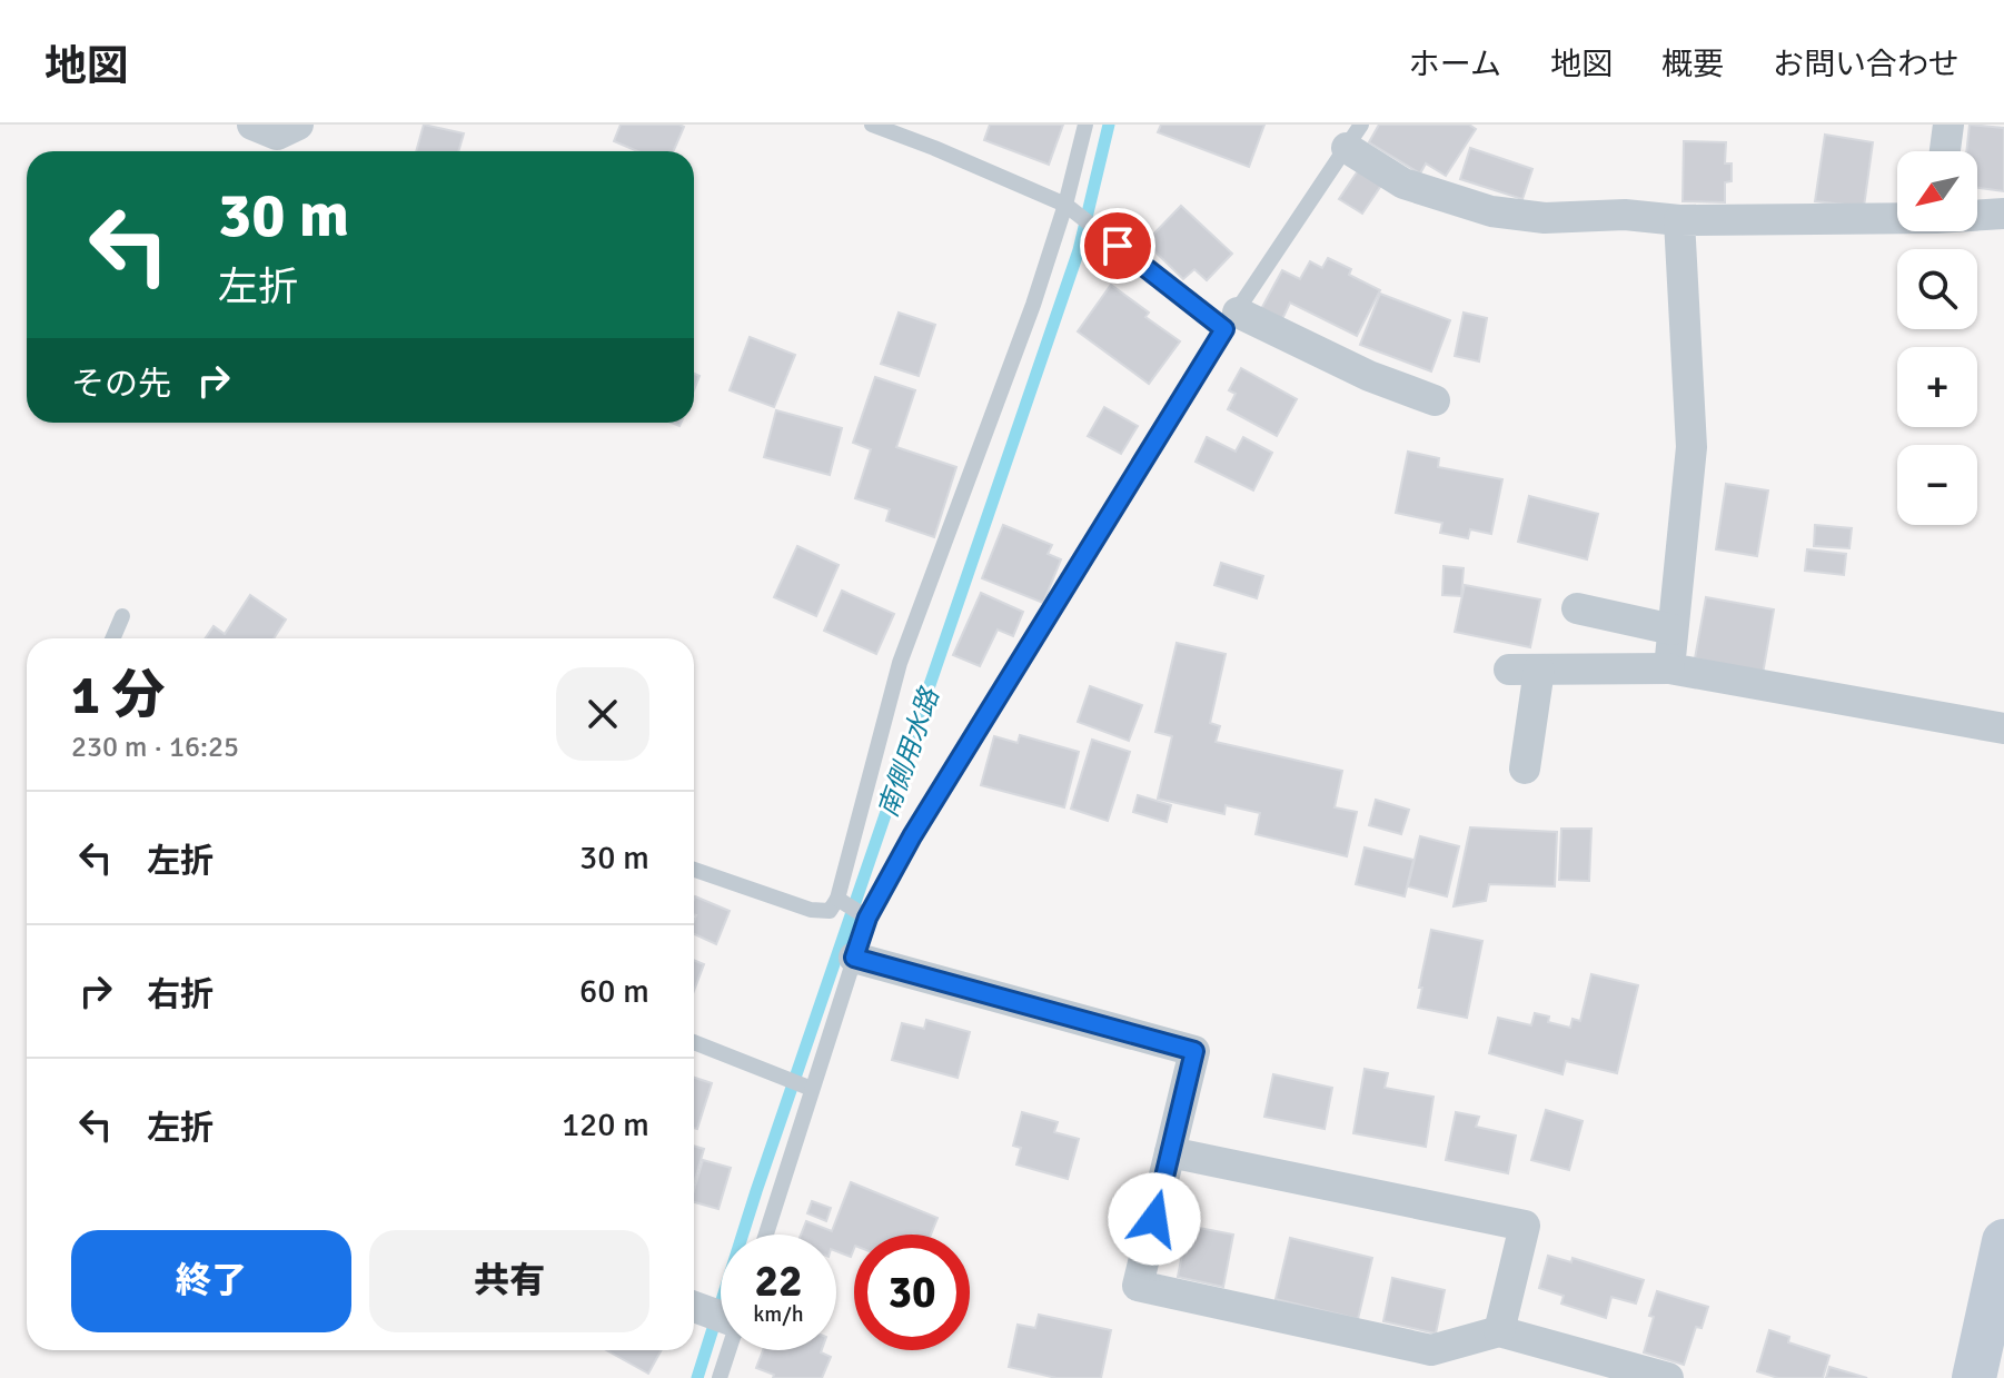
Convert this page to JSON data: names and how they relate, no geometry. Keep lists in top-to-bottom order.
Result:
{
  "water": ["南側用水路"],
  "north": "bottom left",
  "page": {
    "header": "地図",
    "nav": [
      "ホーム",
      "地図",
      "概要",
      "お問い合わせ"
    ],
    "map_buttons": ["+", "−"],
    "turn": ["30 m", "左折"],
    "then": "その先",
    "heading": ["1 分", "230 m · 16:25"],
    "list": [
      {
        "name": "左折",
        "value": "30 m"
      },
      {
        "name": "右折",
        "value": "60 m"
      },
      {
        "name": "左折",
        "value": "120 m"
      }
    ],
    "buttons": ["終了", "共有"],
    "speed": "22 km/h",
    "limit": "30"
  }
}
